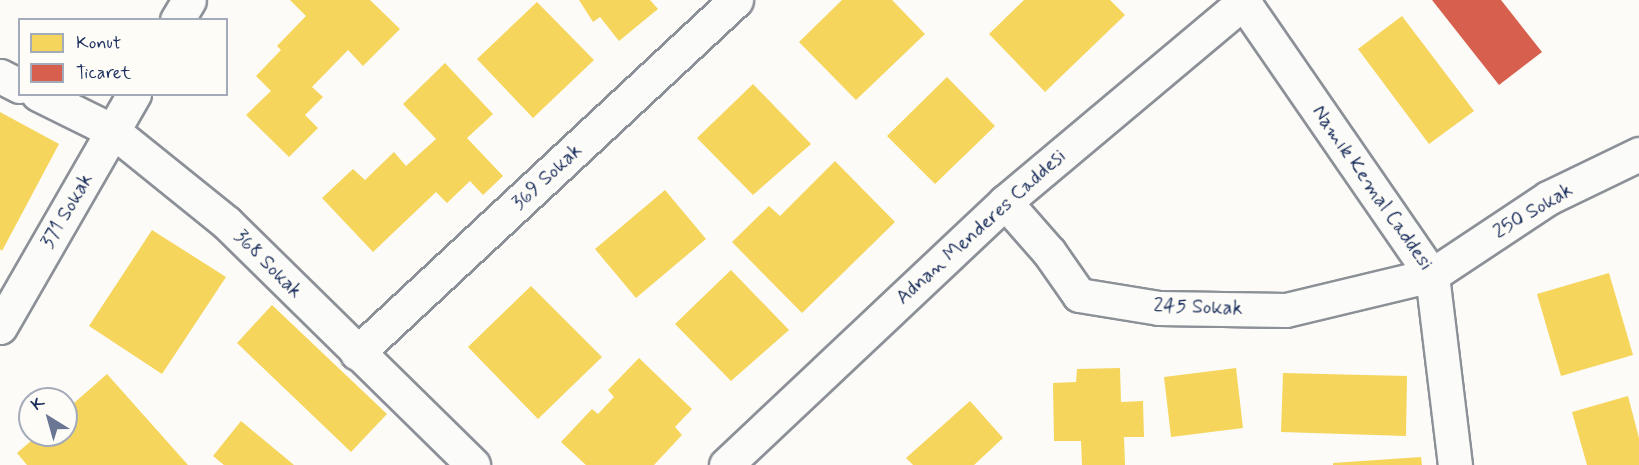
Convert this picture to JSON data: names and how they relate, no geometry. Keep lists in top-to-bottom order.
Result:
{
  "streets": {
    "street": [
      "369 Sokak",
      "Namık Kemal Caddesi",
      "371 Sokak",
      "250 Sokak",
      "Adnan Menderes Caddesi",
      "368 Sokak",
      "245 Sokak"
    ]
  },
  "crossings": [
    ["369 Sokak", "368 Sokak"],
    ["Namık Kemal Caddesi", "250 Sokak"],
    ["Namık Kemal Caddesi", "Adnan Menderes Caddesi"],
    ["Namık Kemal Caddesi", "245 Sokak"],
    ["371 Sokak", "368 Sokak"],
    ["250 Sokak", "245 Sokak"],
    ["Adnan Menderes Caddesi", "245 Sokak"]
  ],
  "legend": ["Konut", "Ticaret"],
  "north": "top left"
}
